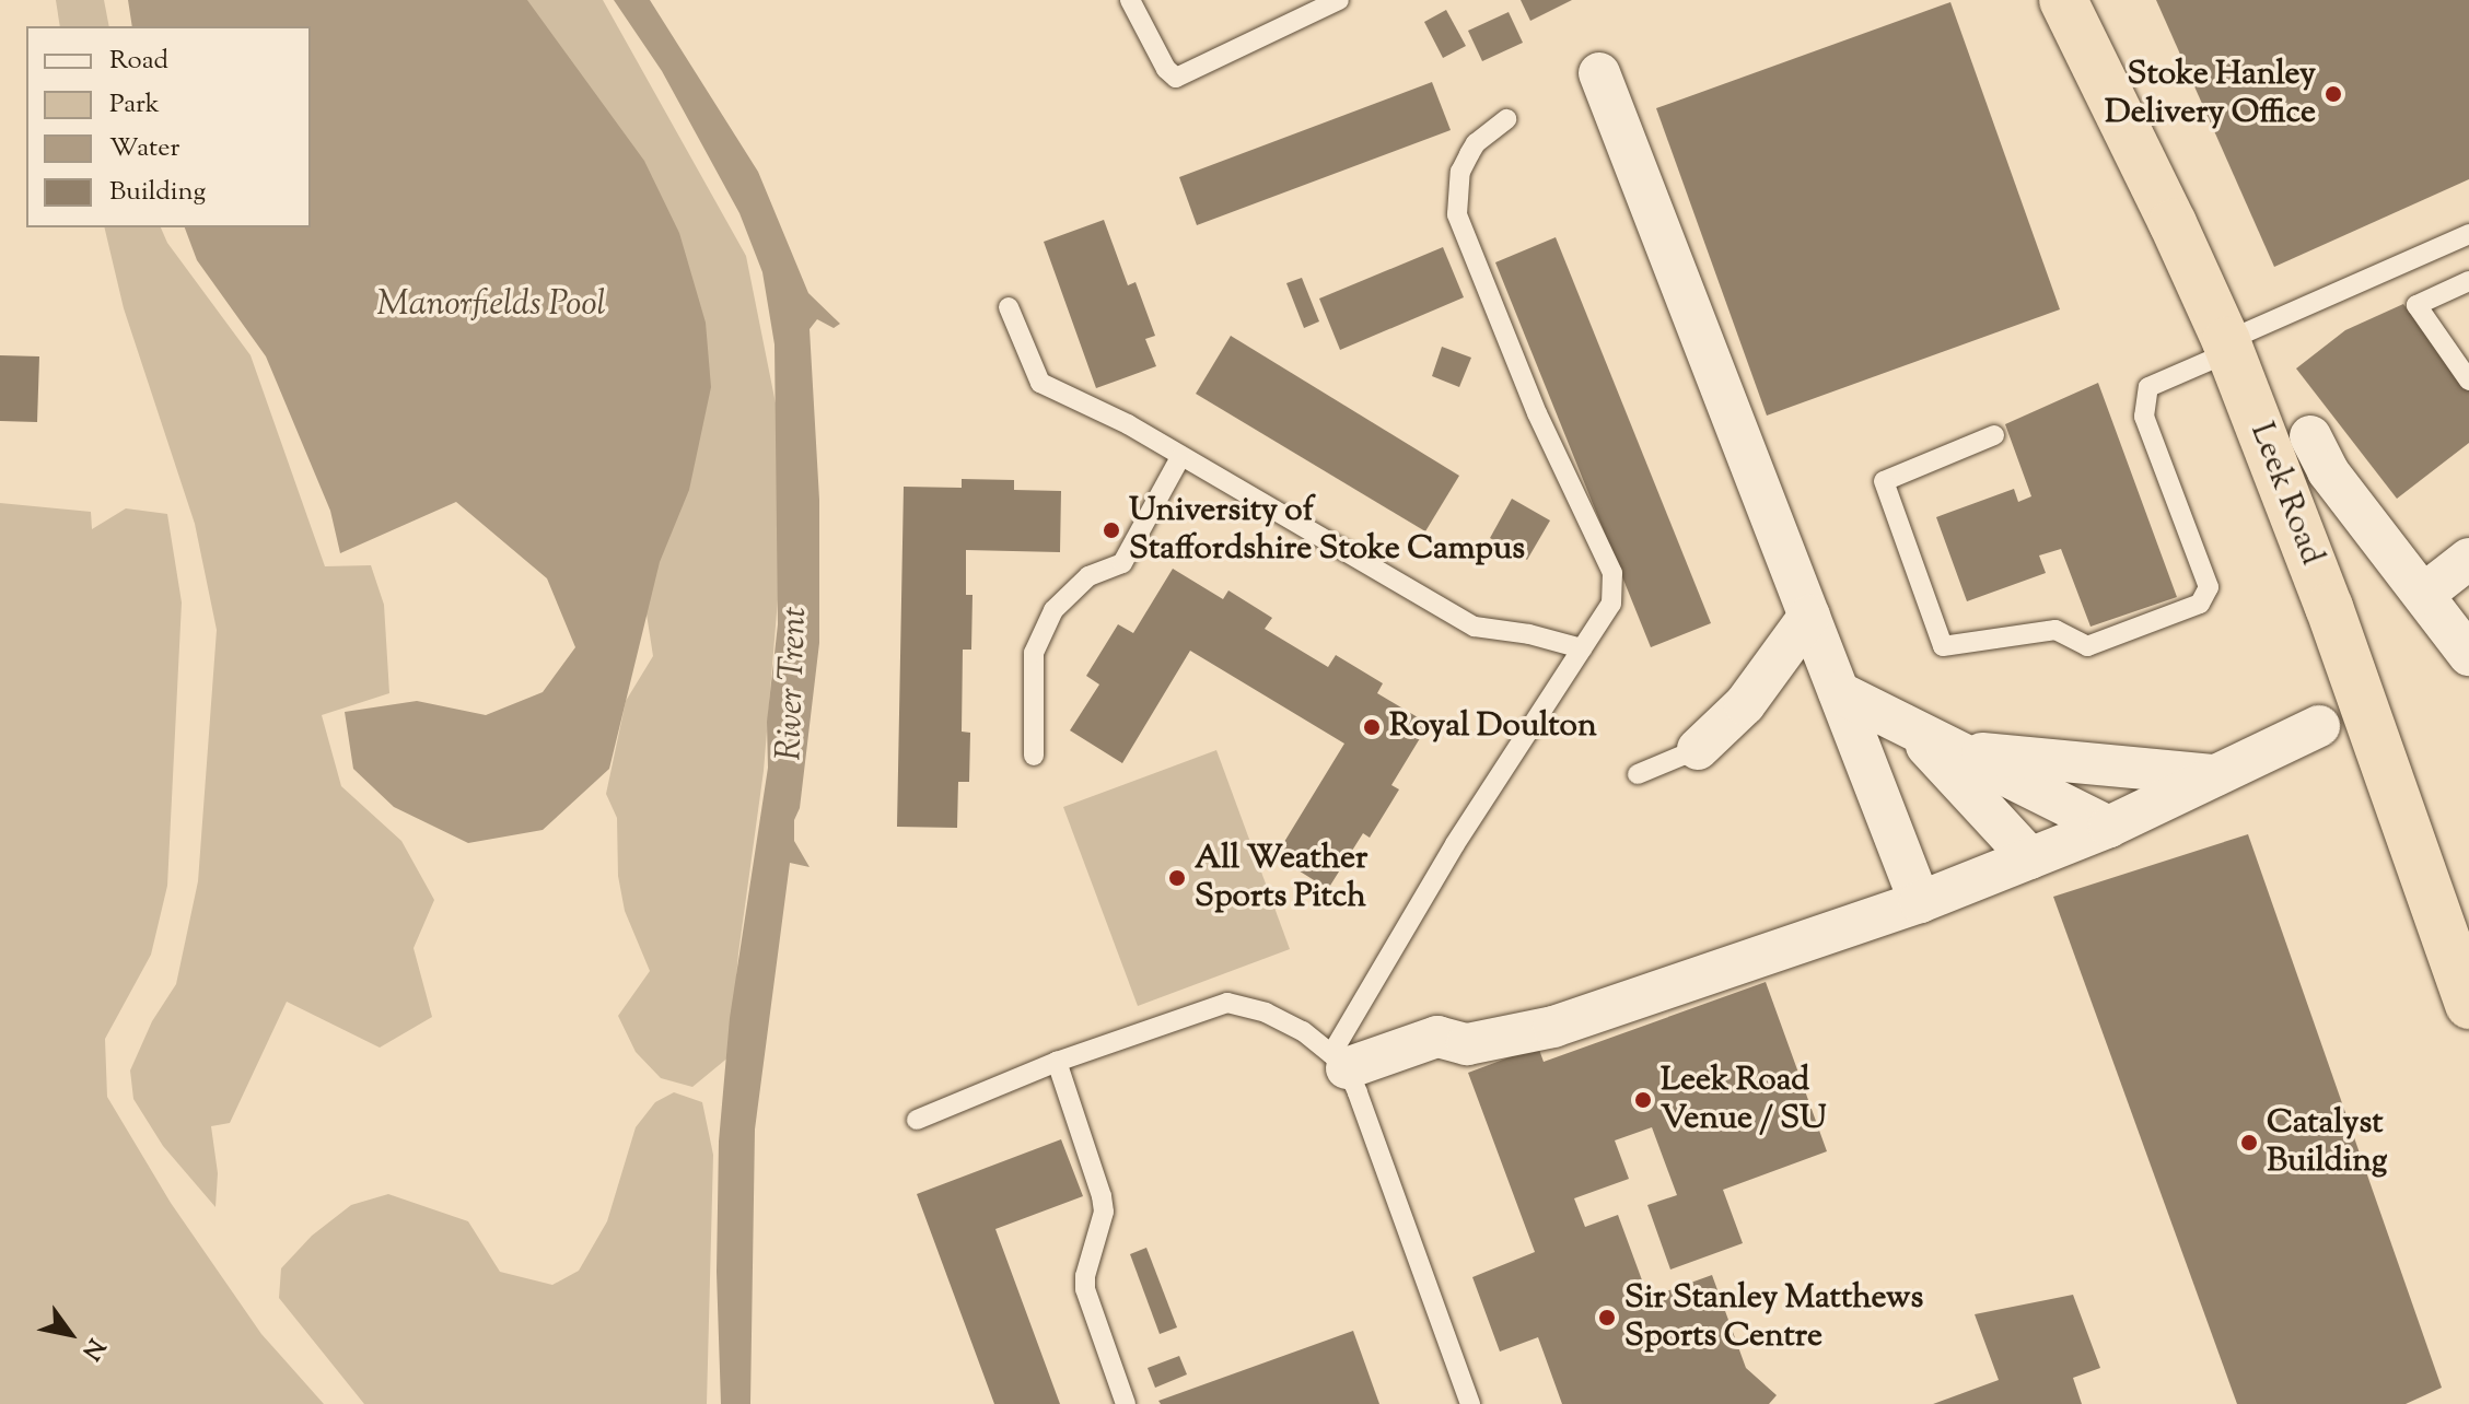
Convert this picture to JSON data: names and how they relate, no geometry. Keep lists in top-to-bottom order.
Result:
{
  "streets": {
    "highway": ["Leek Road"]
  },
  "water": ["Manorfields Pool", "River Trent"],
  "places": [
    "Stoke Hanley Delivery Office",
    "University of Staffordshire Stoke Campus",
    "Royal Doulton",
    "All Weather Sports Pitch",
    "Leek Road Venue / SU",
    "Catalyst Building",
    "Sir Stanley Matthews Sports Centre"
  ],
  "legend": [
    "Road",
    "Park",
    "Water",
    "Building"
  ],
  "north": "bottom right"
}
